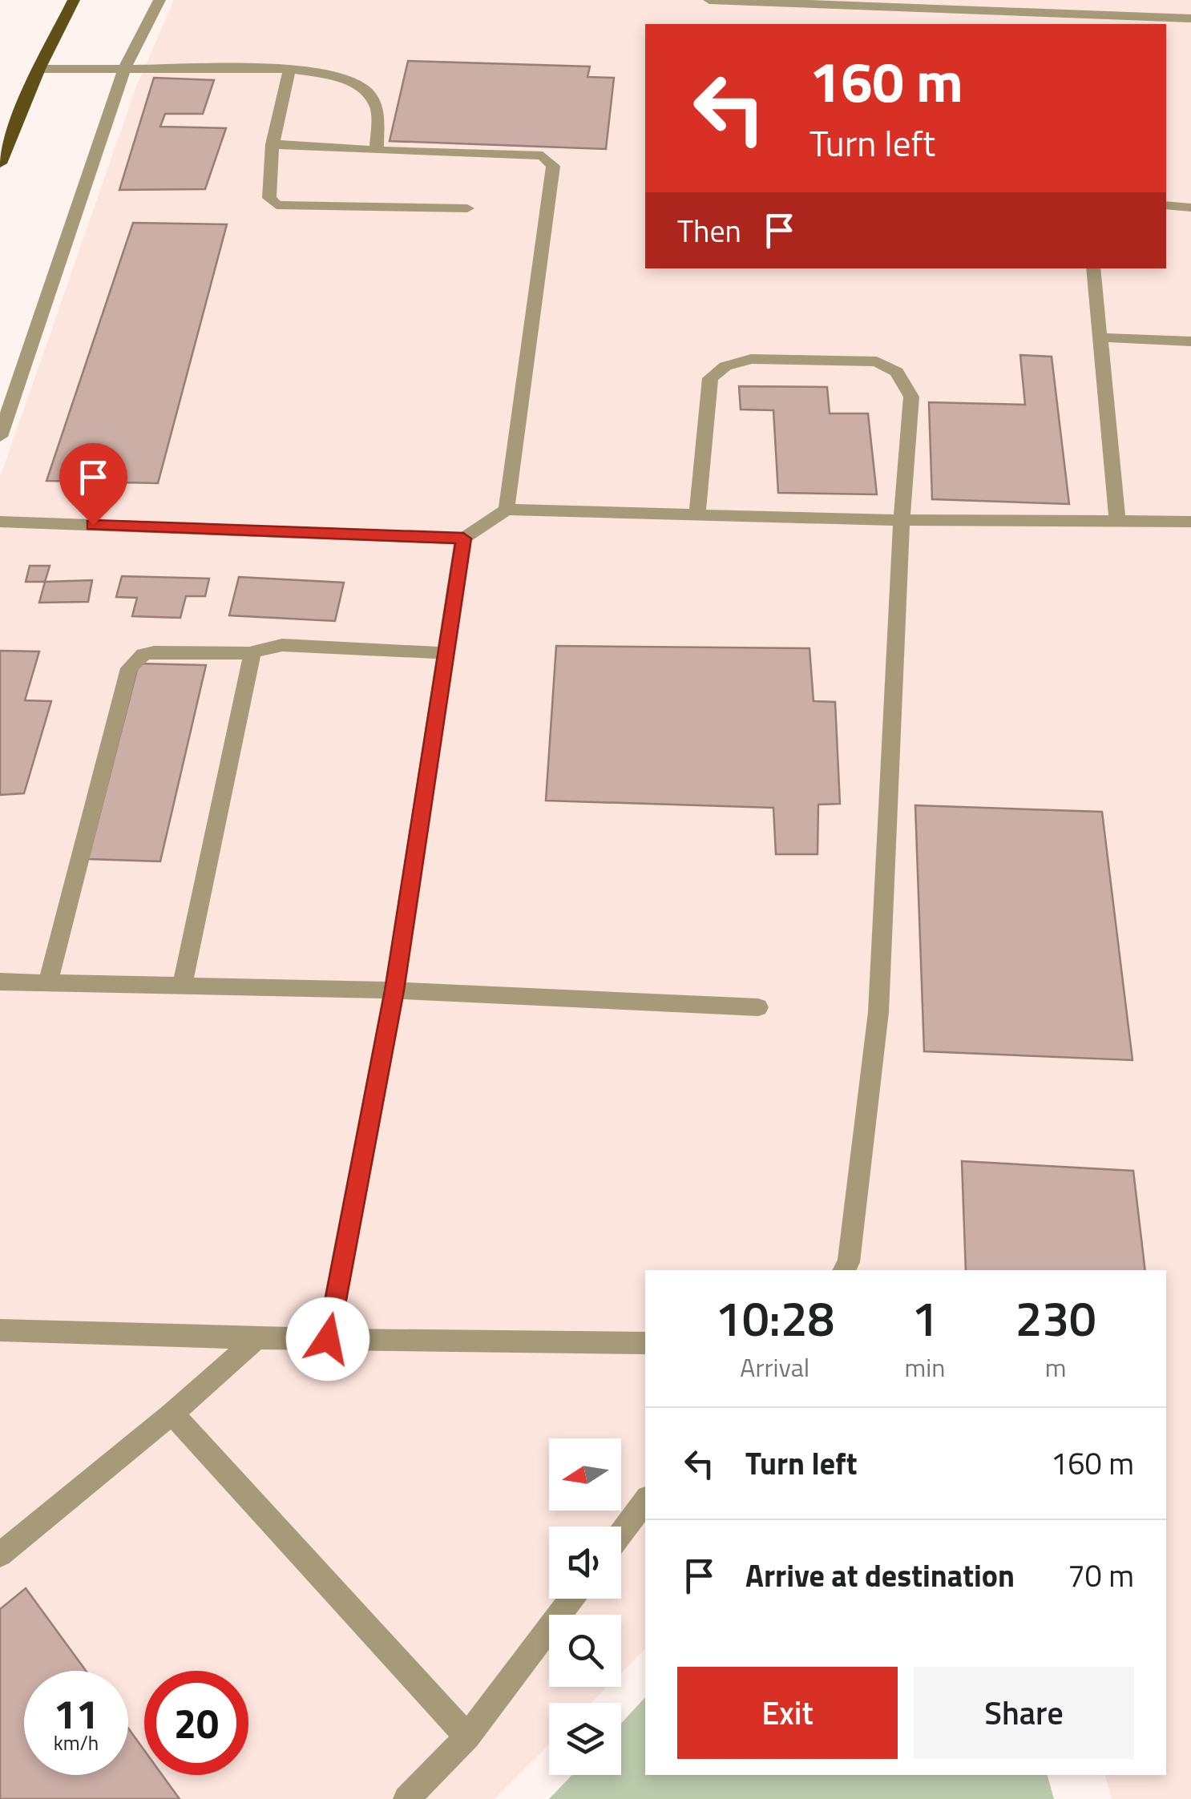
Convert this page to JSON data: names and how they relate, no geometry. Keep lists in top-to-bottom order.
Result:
{
  "north": "left",
  "page": {
    "turn": ["160 m", "Turn left"],
    "then": "Then",
    "eta": [
      "10:28",
      "Arrival",
      "1",
      "min",
      "230",
      "m"
    ],
    "list": [
      {
        "name": "Turn left",
        "value": "160 m"
      },
      {
        "name": "Arrive at destination",
        "value": "70 m"
      }
    ],
    "buttons": ["Exit", "Share"],
    "speed": "11 km/h",
    "limit": "20"
  }
}
